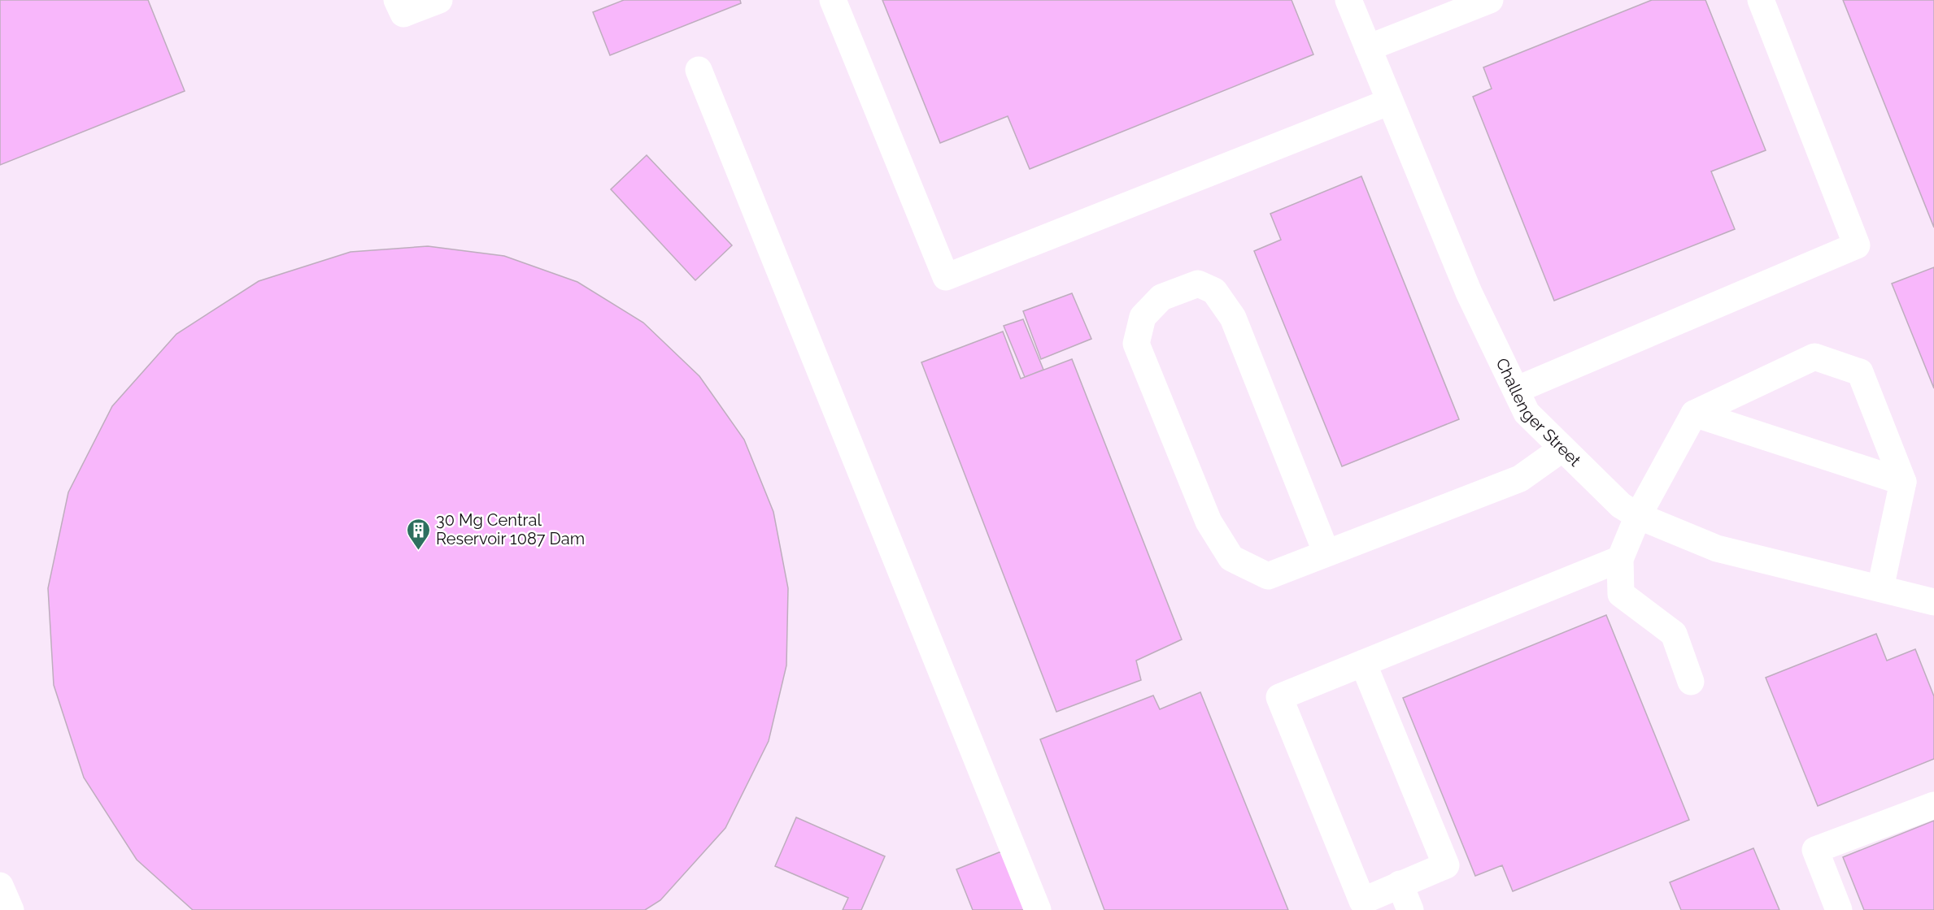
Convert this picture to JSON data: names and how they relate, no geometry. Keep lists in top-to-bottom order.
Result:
{
  "streets": {
    "street": ["Challenger Street"]
  },
  "places": {
    "building": ["30 Mg Central Reservoir 1087 Dam"]
  }
}
